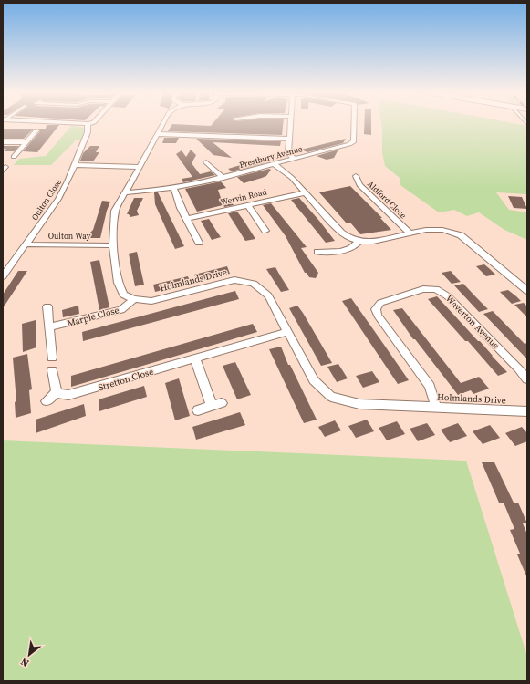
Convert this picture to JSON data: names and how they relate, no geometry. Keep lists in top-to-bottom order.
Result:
{
  "streets": {
    "street": [
      "Prestbury Avenue",
      "Wervin Road",
      "Oulton Close",
      "Aldford Close",
      "Oulton Way",
      "Holmlands Drive",
      "Marple Close",
      "Waverton Avenue",
      "Stretton Close"
    ]
  },
  "crossings": [
    ["Oulton Close", "Oulton Way"],
    ["Holmlands Drive", "Marple Close"],
    ["Holmlands Drive", "Waverton Avenue"],
    ["Holmlands Drive", "Stretton Close"]
  ],
  "north": "bottom left"
}
